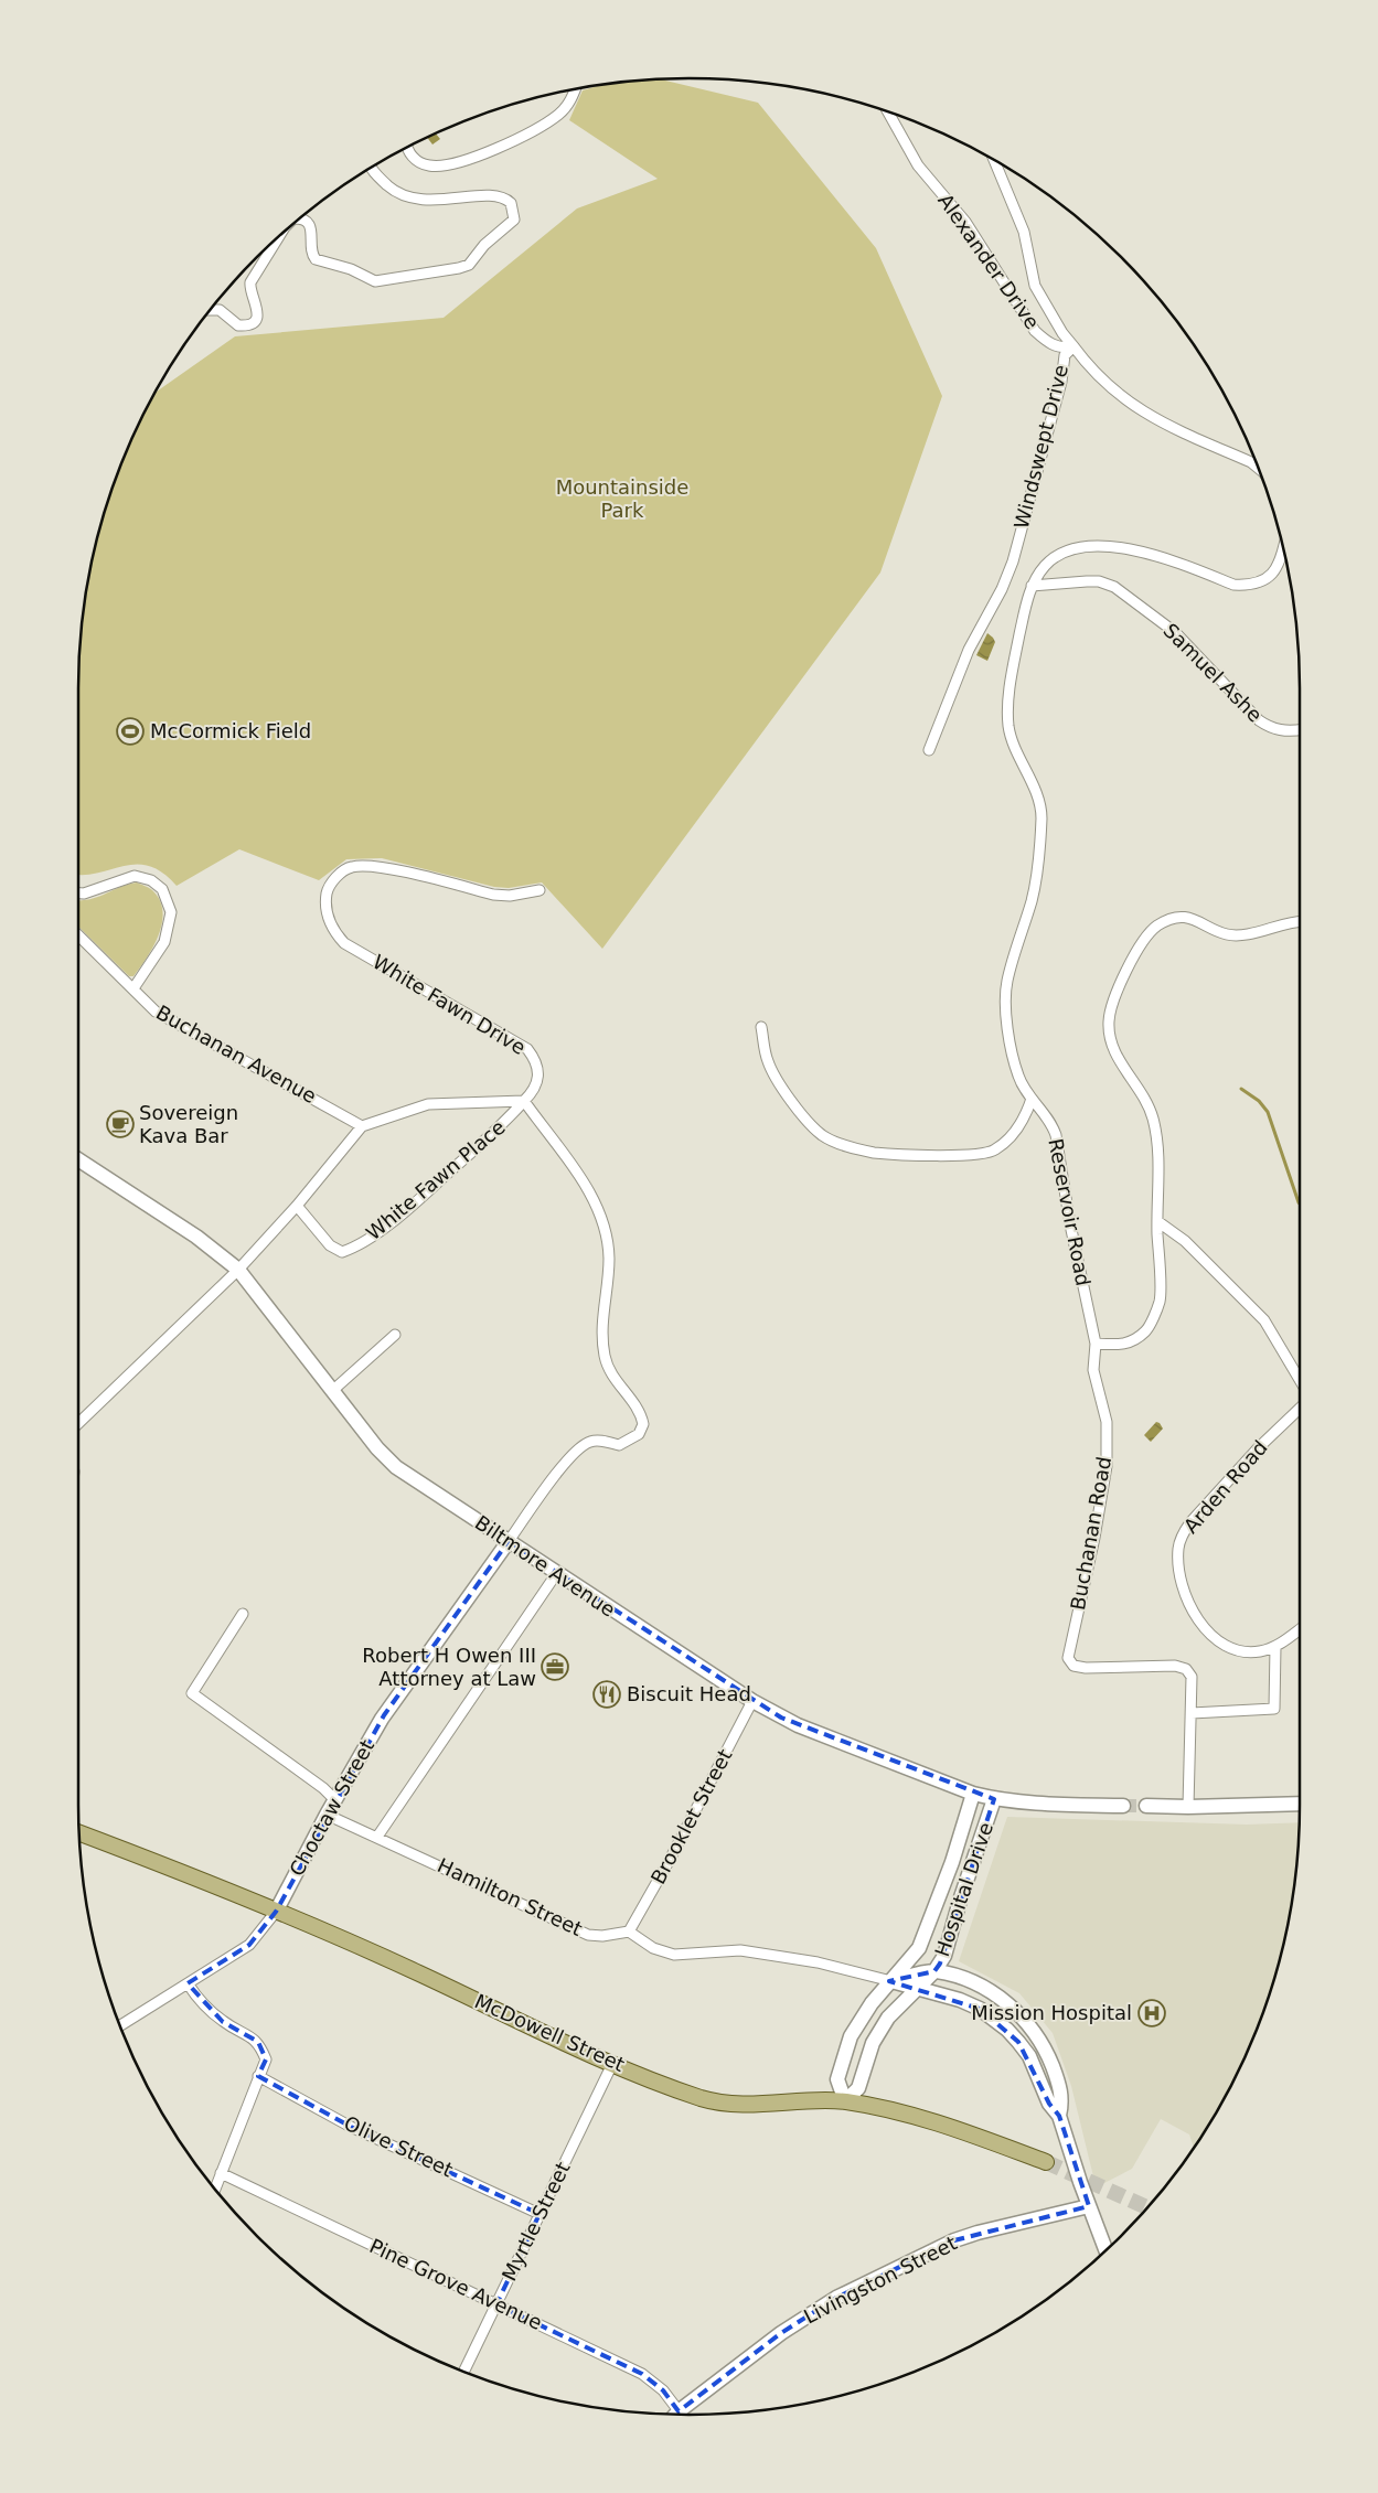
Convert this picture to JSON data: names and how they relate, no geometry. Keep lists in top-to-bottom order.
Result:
{
  "streets": {
    "main road": ["McDowell Street"],
    "street": [
      "Alexander Drive",
      "Windswept Drive",
      "Samuel Ashe",
      "White Fawn Drive",
      "Buchanan Avenue",
      "White Fawn Place",
      "Reservoir Road",
      "Arden Road",
      "Buchanan Road",
      "Biltmore Avenue",
      "Choctaw Street",
      "Brooklet Street",
      "Hospital Drive",
      "Hamilton Street",
      "Olive Street",
      "Myrtle Street",
      "Livingston Street",
      "Pine Grove Avenue"
    ]
  },
  "crossings": [
    ["Alexander Drive", "Windswept Drive"],
    ["Samuel Ashe", "Reservoir Road"],
    ["White Fawn Drive", "White Fawn Place"],
    ["Reservoir Road", "Buchanan Road"],
    ["Biltmore Avenue", "Choctaw Street"],
    ["Biltmore Avenue", "Brooklet Street"],
    ["Biltmore Avenue", "Hospital Drive"],
    ["Choctaw Street", "Hamilton Street"],
    ["Choctaw Street", "McDowell Street"],
    ["Brooklet Street", "Hamilton Street"],
    ["Hospital Drive", "McDowell Street"],
    ["McDowell Street", "Myrtle Street"],
    ["Olive Street", "Myrtle Street"],
    ["Myrtle Street", "Pine Grove Avenue"]
  ],
  "parks": ["Mountainside Park"],
  "places": {
    "sports": ["McCormick Field"],
    "cafe": ["Sovereign Kava Bar"],
    "office": ["Robert H Owen III Attorney at Law"],
    "restaurant": ["Biscuit Head"],
    "hospital": ["Mission Hospital"]
  }
}
